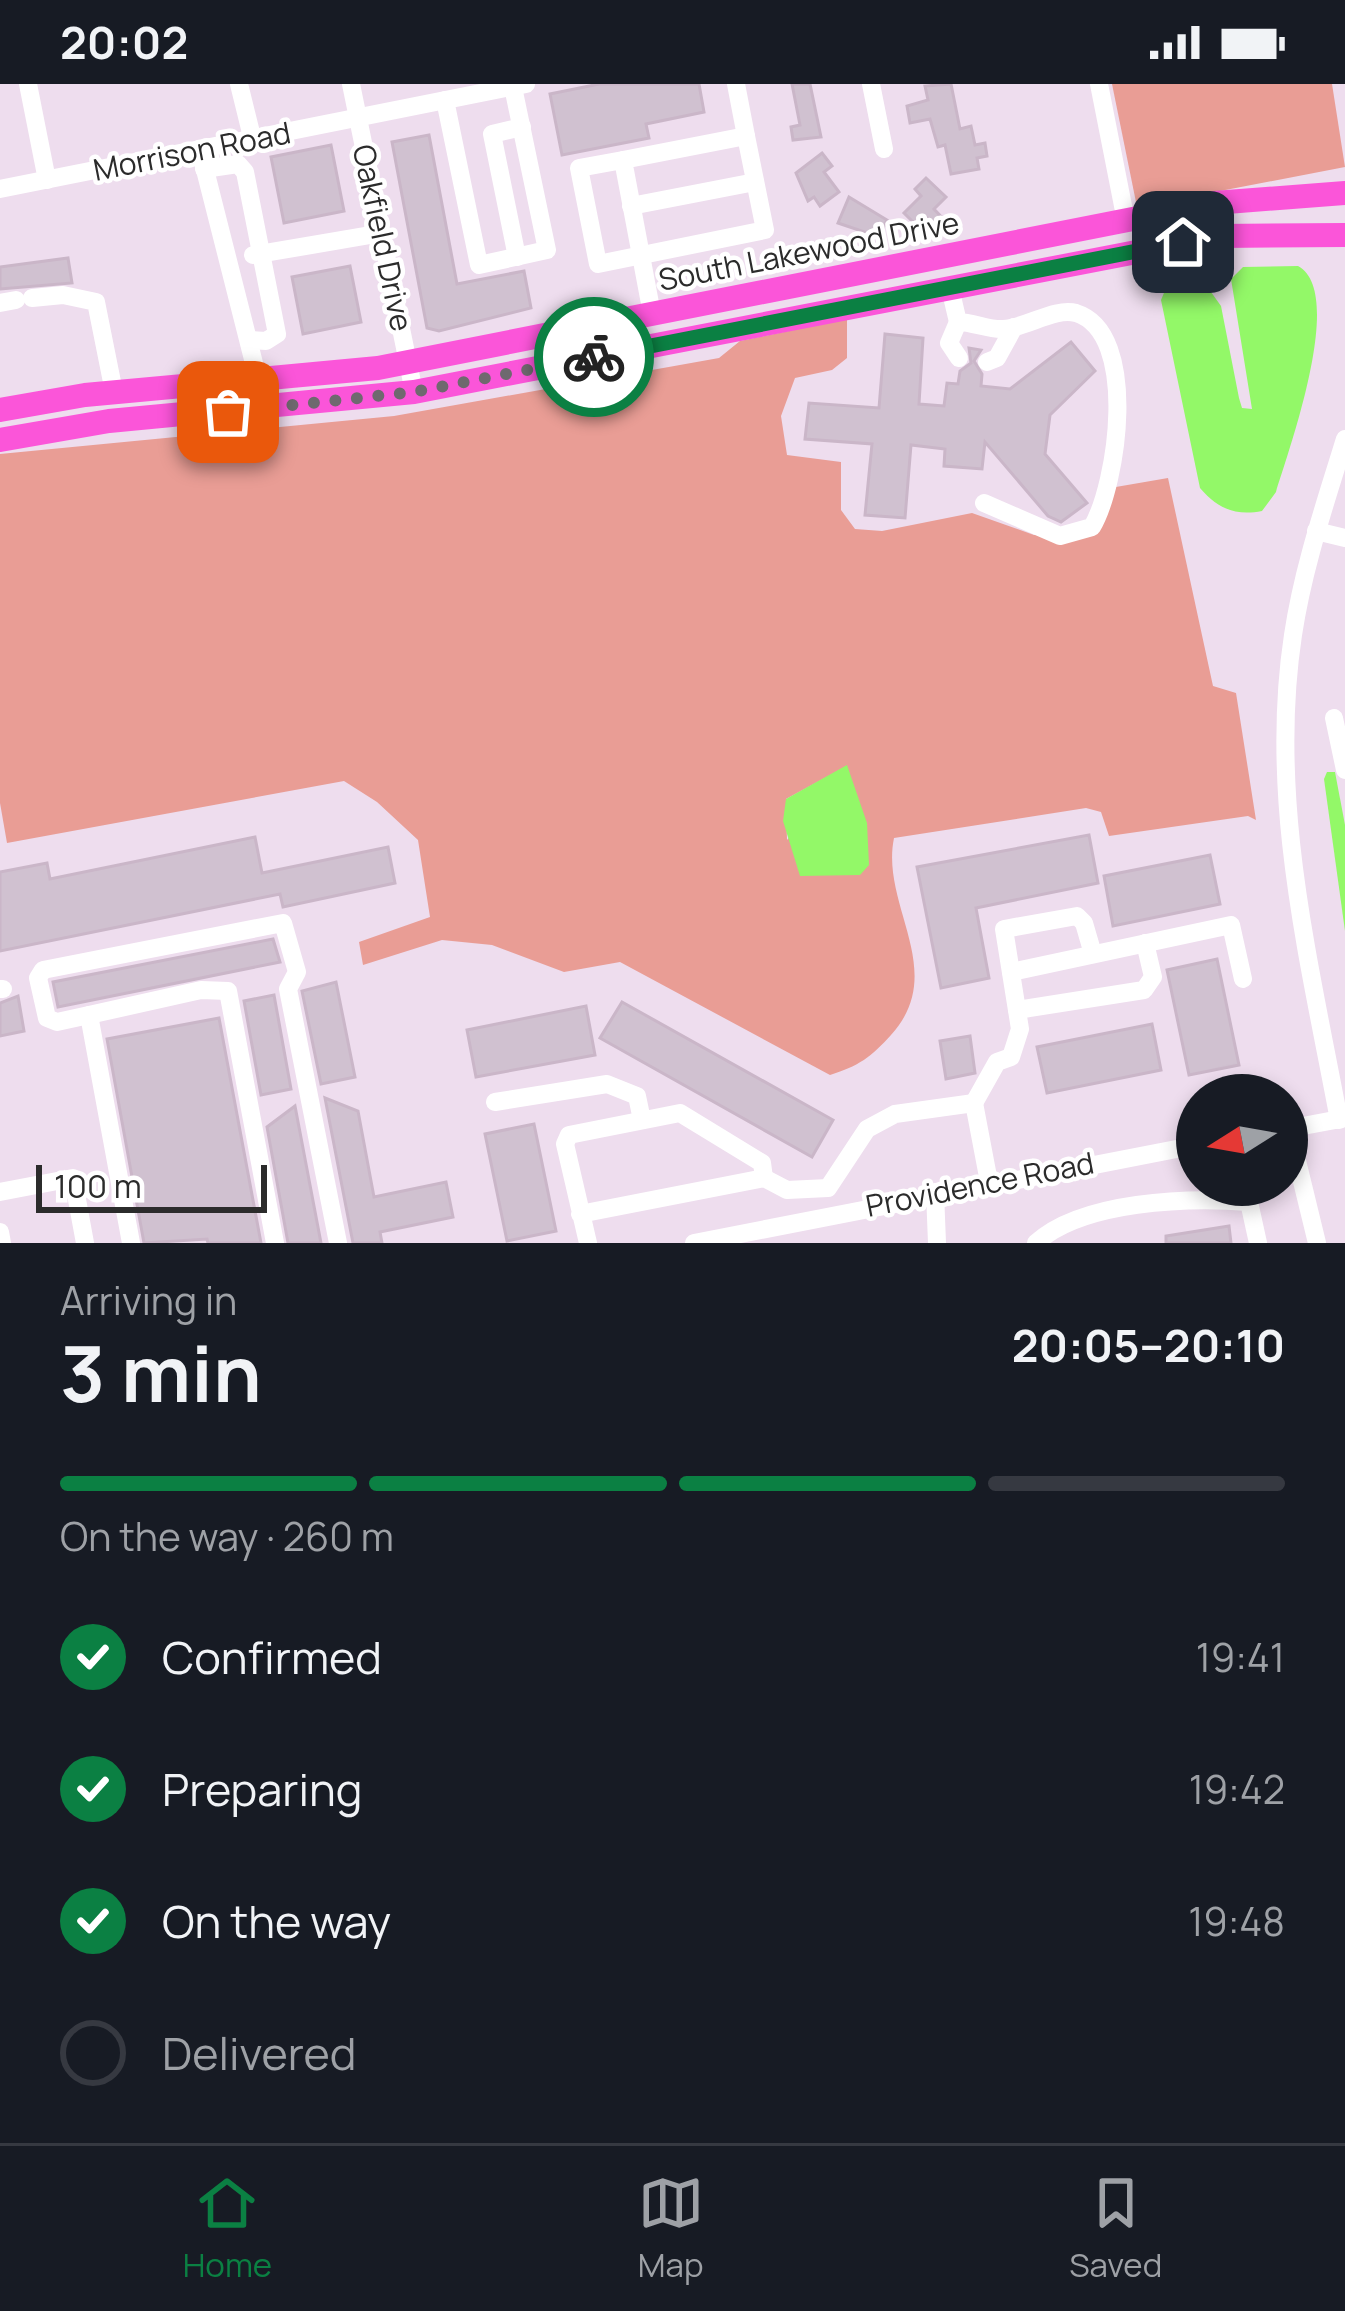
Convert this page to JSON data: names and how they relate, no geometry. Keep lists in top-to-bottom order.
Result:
{
  "streets": {
    "main road": ["South Lakewood Drive"],
    "street": ["Morrison Road", "Oakfield Drive", "Providence Road"]
  },
  "crossings": [
    ["Morrison Road", "Oakfield Drive"],
    ["Oakfield Drive", "South Lakewood Drive"]
  ],
  "scale_bar": "100 m",
  "north": "left",
  "page": {
    "status": "20:02",
    "scale": "100 m",
    "heading": ["3 min", "Arriving in", "20:05–20:10"],
    "bar": "On the way · 260 m",
    "list": [
      ["Confirmed", "19:41"],
      ["Preparing", "19:42"],
      ["On the way", "19:48"],
      "Delivered"
    ],
    "tabs": ["Home", "Map", "Saved"]
  }
}
